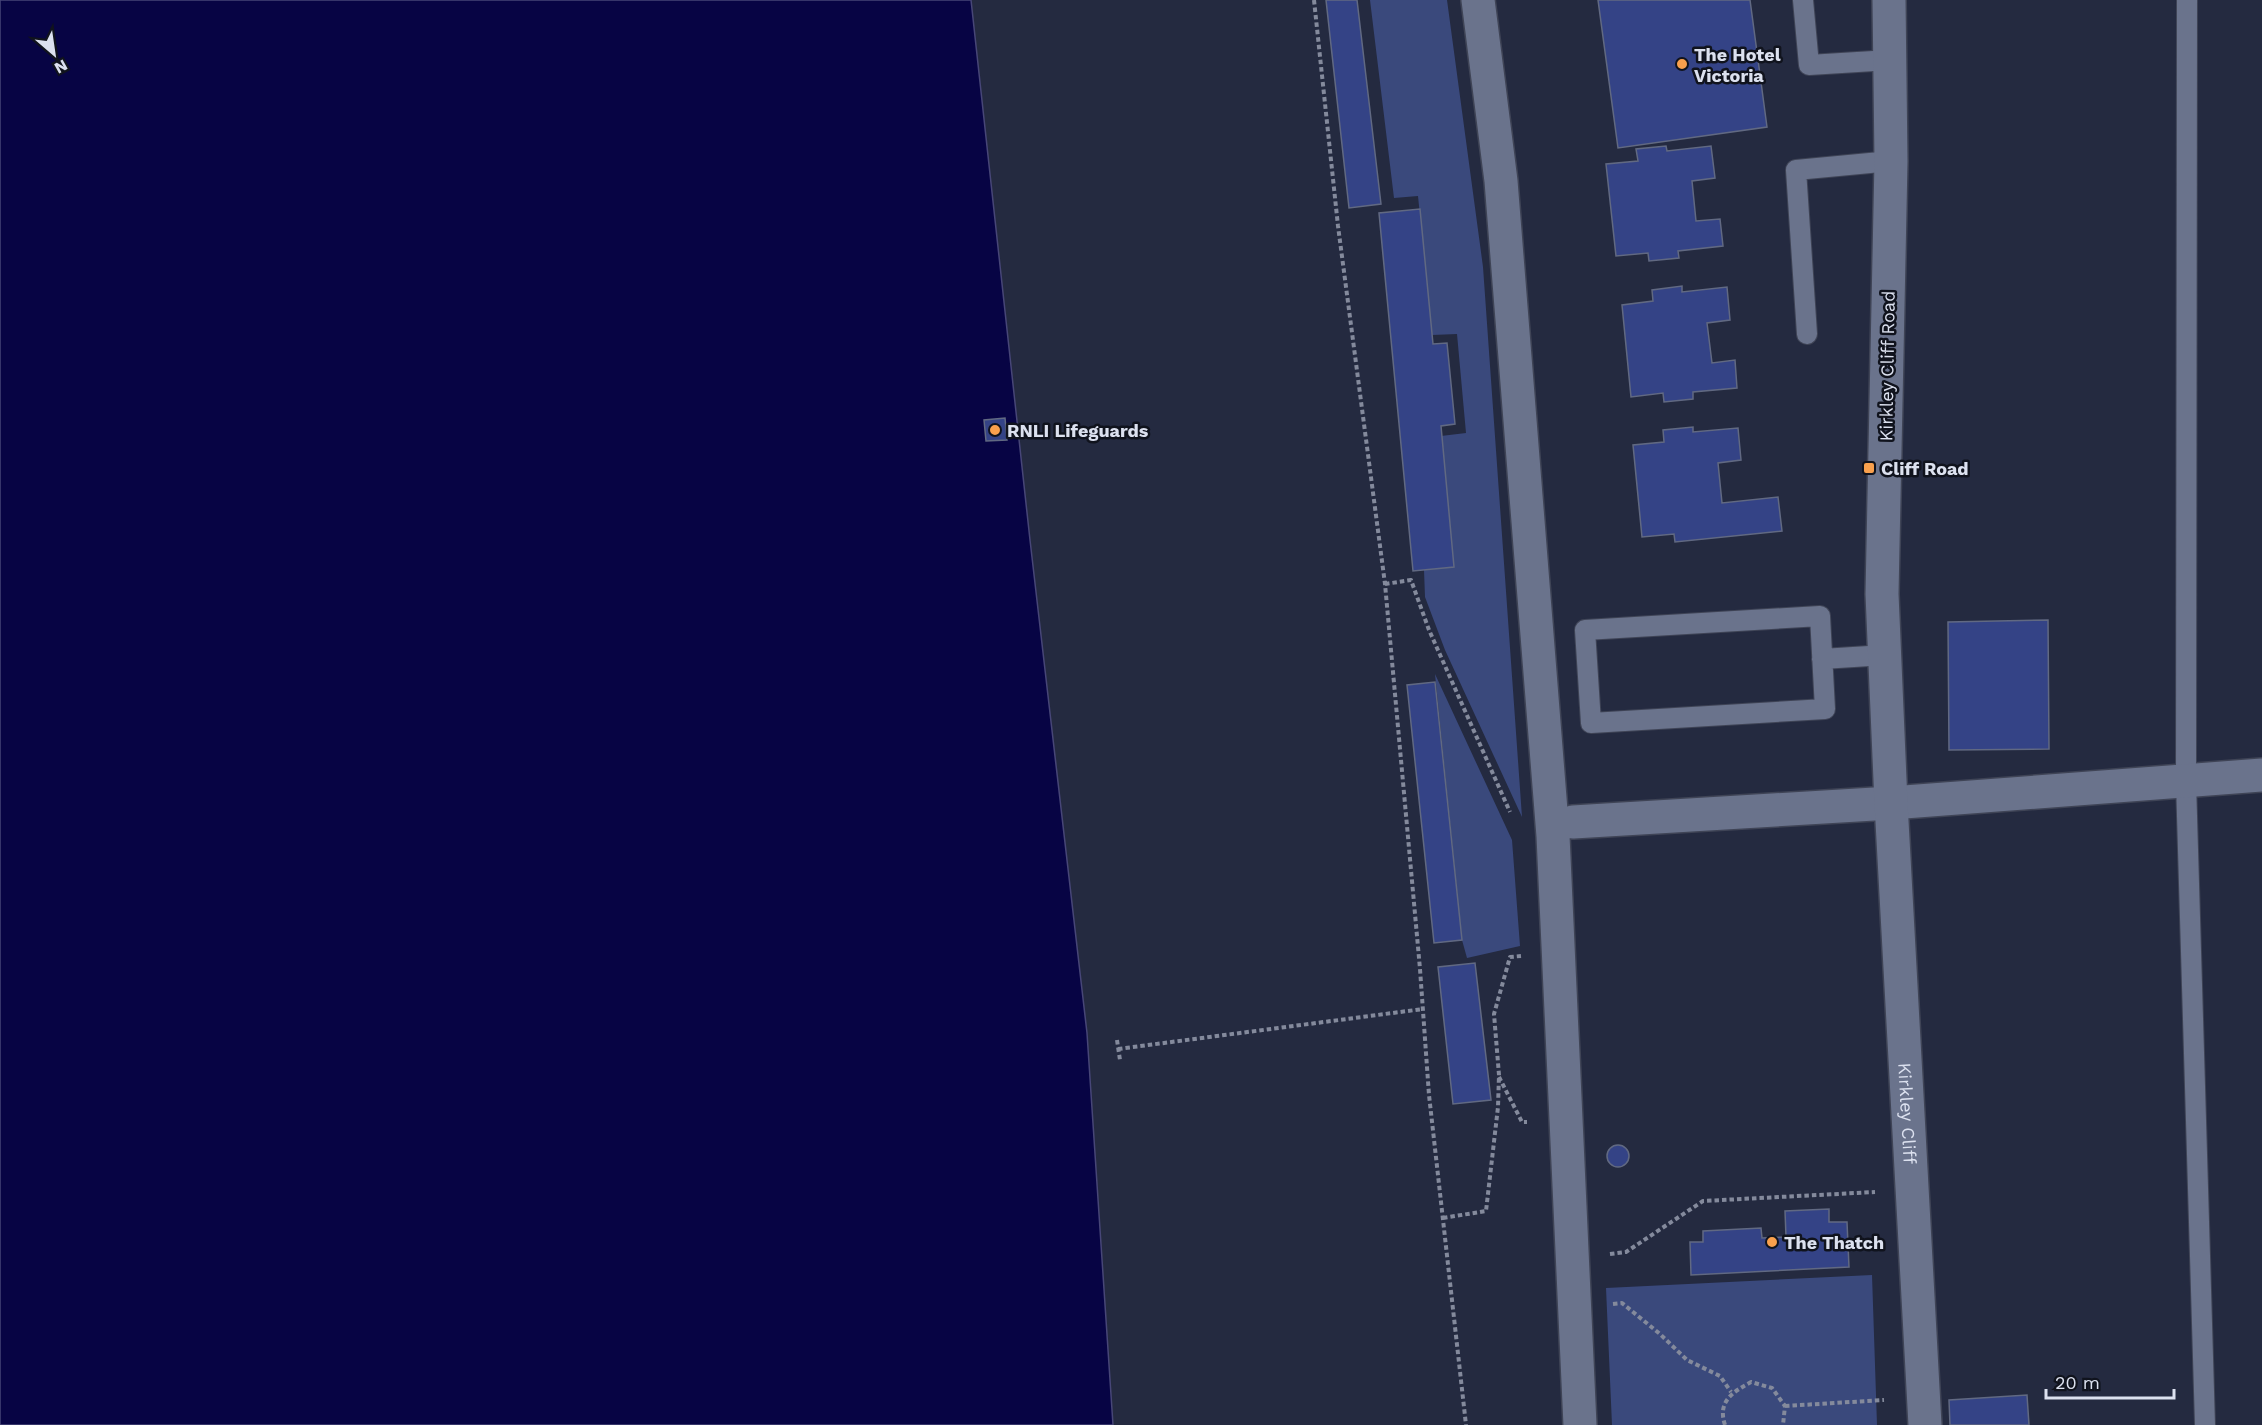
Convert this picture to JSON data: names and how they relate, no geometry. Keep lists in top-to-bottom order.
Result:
{
  "streets": {
    "street": ["Kirkley Cliff Road", "Kirkley Cliff"]
  },
  "crossings": [
    ["Kirkley Cliff Road", "Kirkley Cliff"]
  ],
  "places": {
    "other": ["The Hotel Victoria", "RNLI Lifeguards", "The Thatch"],
    "transit": ["Cliff Road"]
  },
  "scale_bar": "20 m",
  "north": "bottom right"
}
